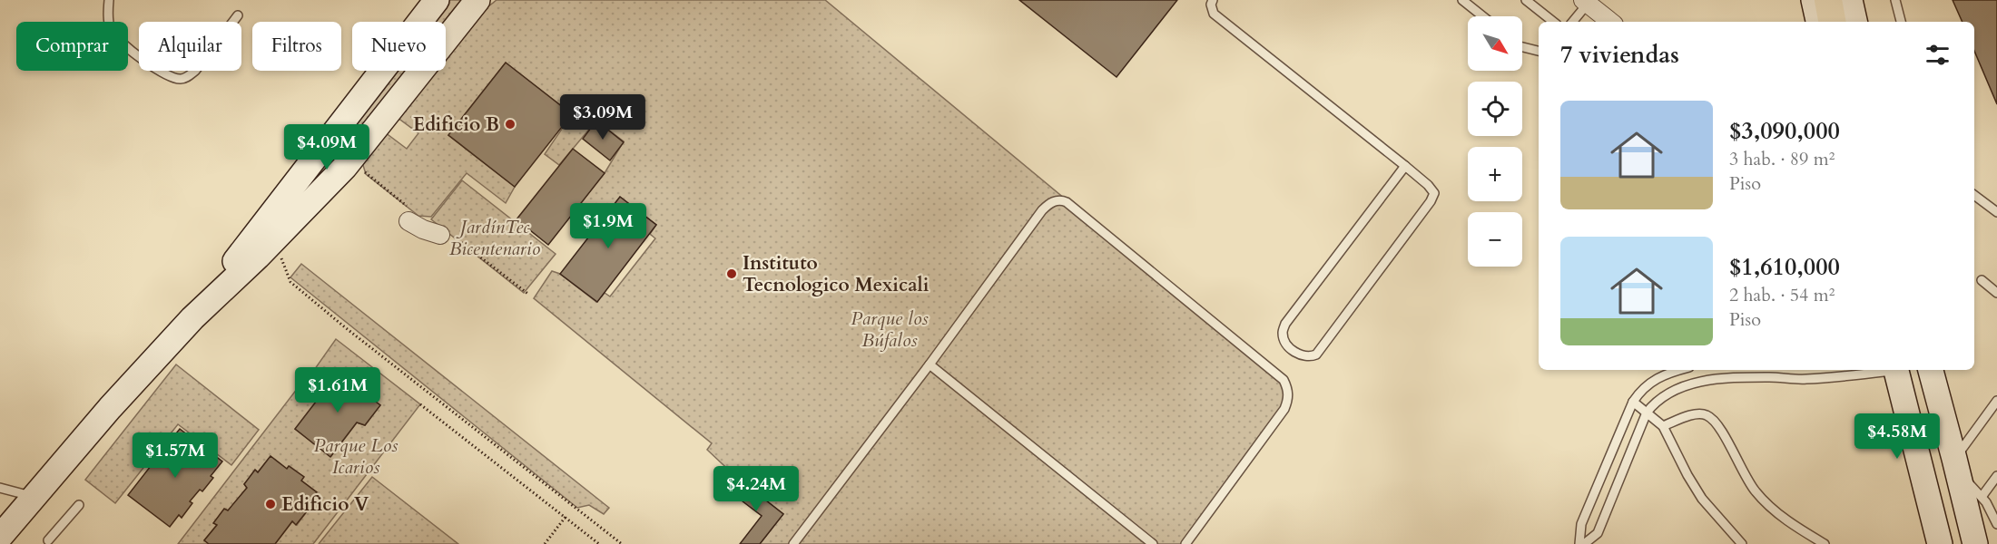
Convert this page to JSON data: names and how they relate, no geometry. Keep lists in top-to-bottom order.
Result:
{
  "parks": ["JardínTec Bicentenario", "Parque los Búfalos", "Parque Los Icarios"],
  "places": ["Edificio B", "Instituto Tecnologico Mexicali", "Edificio V"],
  "north": "bottom right",
  "page": {
    "map_buttons": ["+", "−"],
    "chip": [
      "Comprar",
      "Alquilar",
      "Filtros",
      "Nuevo"
    ],
    "heading": "7 viviendas",
    "list": [
      {
        "name": "$3,090,000",
        "note": "3 hab. · 89 m² · Piso"
      },
      {
        "name": "$1,610,000",
        "note": "2 hab. · 54 m² · Piso"
      }
    ],
    "price": [
      "$3.09M",
      "$4.09M",
      "$1.9M",
      "$1.61M",
      "$4.58M",
      "$1.57M",
      "$4.24M"
    ]
  }
}
